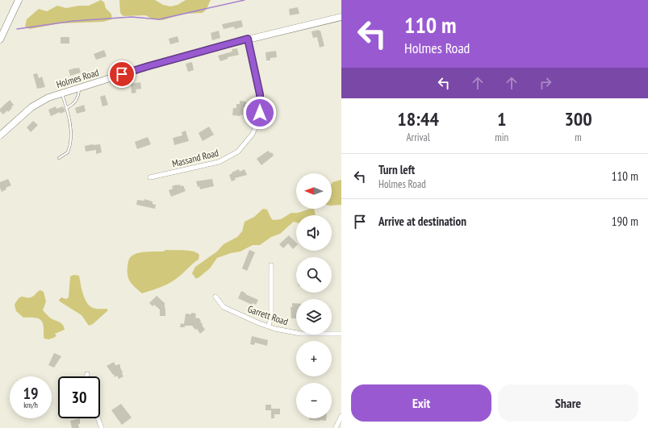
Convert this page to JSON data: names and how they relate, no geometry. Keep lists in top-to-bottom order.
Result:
{
  "streets": {
    "street": ["Holmes Road", "Massand Road", "Garrett Road"]
  },
  "crossings": [
    ["Holmes Road", "Massand Road"]
  ],
  "north": "left",
  "page": {
    "turn": ["110 m", "Holmes Road"],
    "eta": [
      "18:44",
      "Arrival",
      "1",
      "min",
      "300",
      "m"
    ],
    "list": [
      {
        "name": "Turn left",
        "note": "Holmes Road",
        "value": "110 m"
      },
      {
        "name": "Arrive at destination",
        "value": "190 m"
      }
    ],
    "map_buttons": ["+", "−"],
    "speed": "19 km/h",
    "limit": "30",
    "buttons": ["Exit", "Share"]
  }
}
